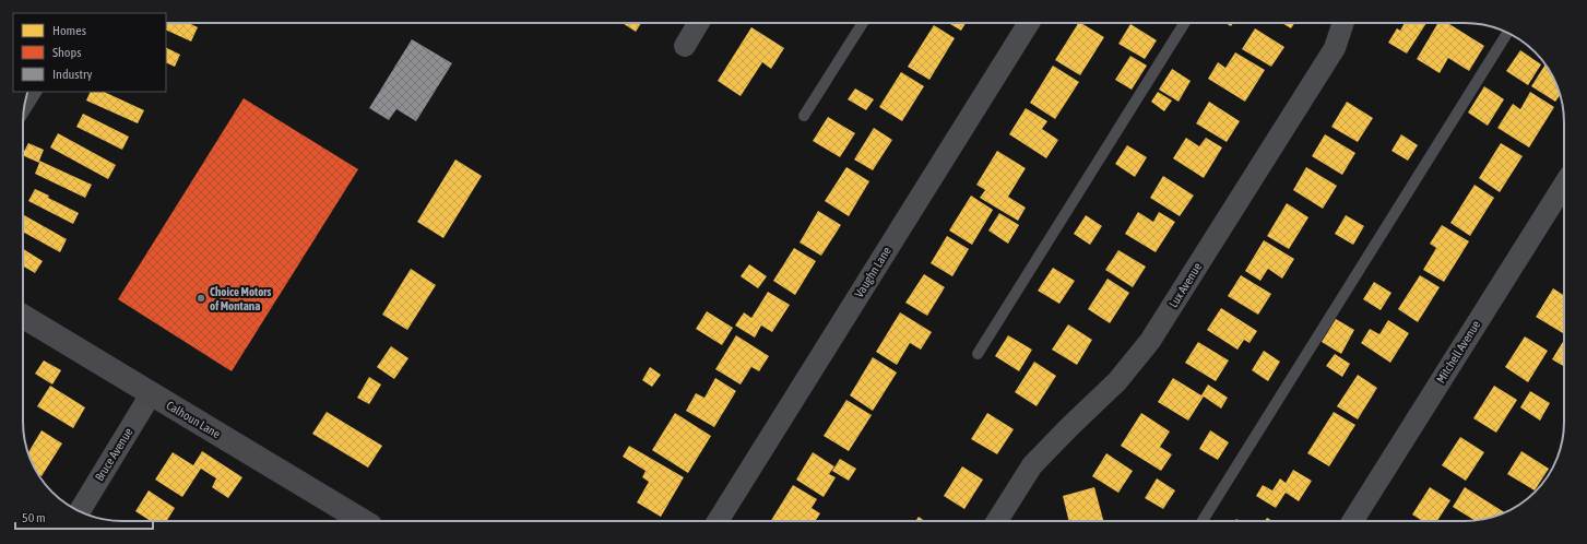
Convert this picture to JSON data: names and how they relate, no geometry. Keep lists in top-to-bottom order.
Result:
{
  "streets": {
    "street": [
      "Vaughn Lane",
      "Lux Avenue",
      "Mitchell Avenue",
      "Calhoun Lane",
      "Bruce Avenue"
    ]
  },
  "crossings": [
    ["Calhoun Lane", "Bruce Avenue"]
  ],
  "places": ["Choice Motors of Montana"],
  "legend": ["Homes", "Shops", "Industry"],
  "scale_bar": "50 m"
}
